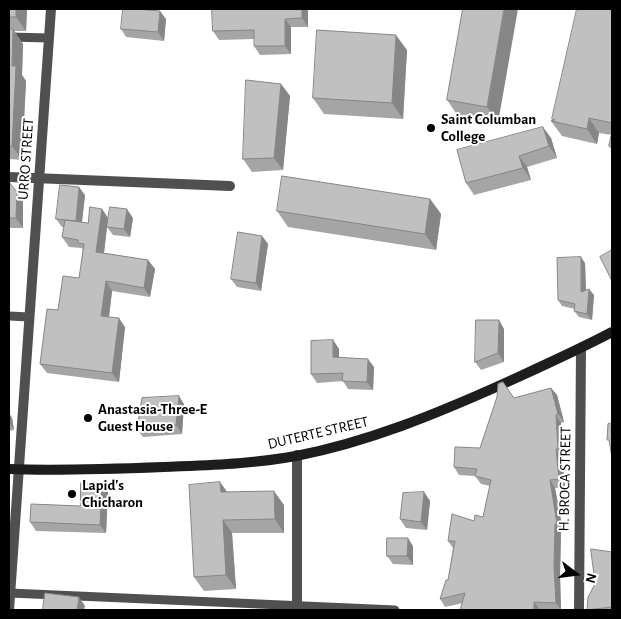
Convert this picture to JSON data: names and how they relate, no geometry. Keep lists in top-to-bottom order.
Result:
{
  "streets": {
    "main road": ["DUTERTE STREET"],
    "street": ["URRO STREET", "H. BROCA STREET"]
  },
  "crossings": [
    ["URRO STREET", "DUTERTE STREET"],
    ["DUTERTE STREET", "H. BROCA STREET"]
  ],
  "places": ["Saint Columban College", "Anastasia-Three-E Guest House", "Lapid's Chicharon"],
  "north": "right"
}
